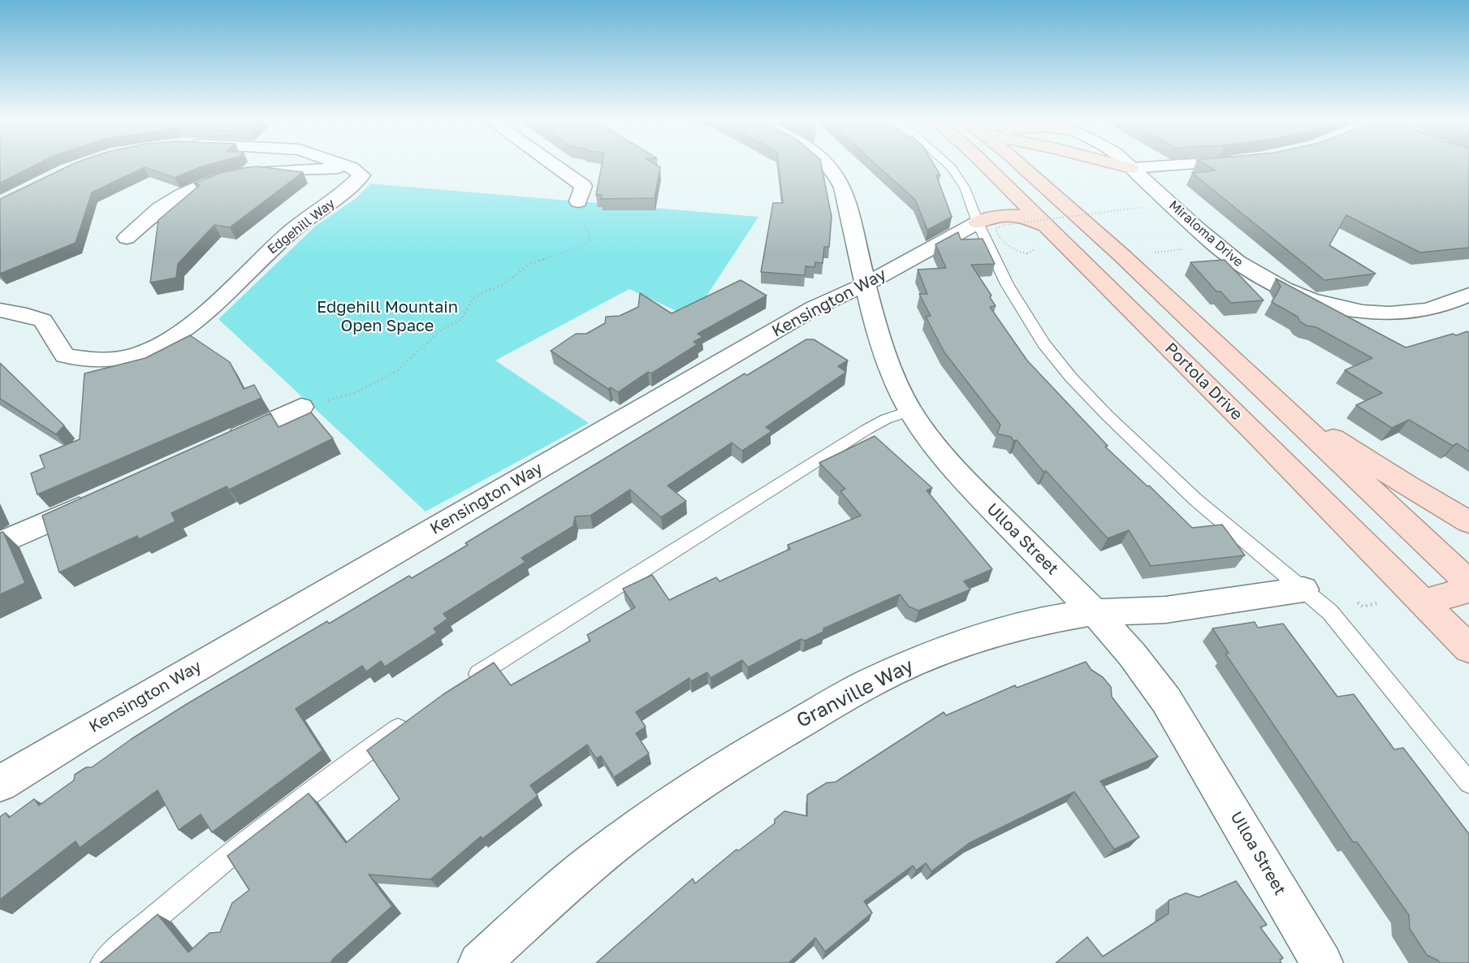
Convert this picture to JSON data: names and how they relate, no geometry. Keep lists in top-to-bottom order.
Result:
{
  "streets": {
    "main road": ["Portola Drive"],
    "street": [
      "Edgehill Way",
      "Miraloma Drive",
      "Kensington Way",
      "Ulloa Street",
      "Granville Way"
    ]
  },
  "crossings": [
    ["Kensington Way", "Ulloa Street"],
    ["Ulloa Street", "Granville Way"]
  ],
  "parks": ["Edgehill Mountain Open Space"]
}
